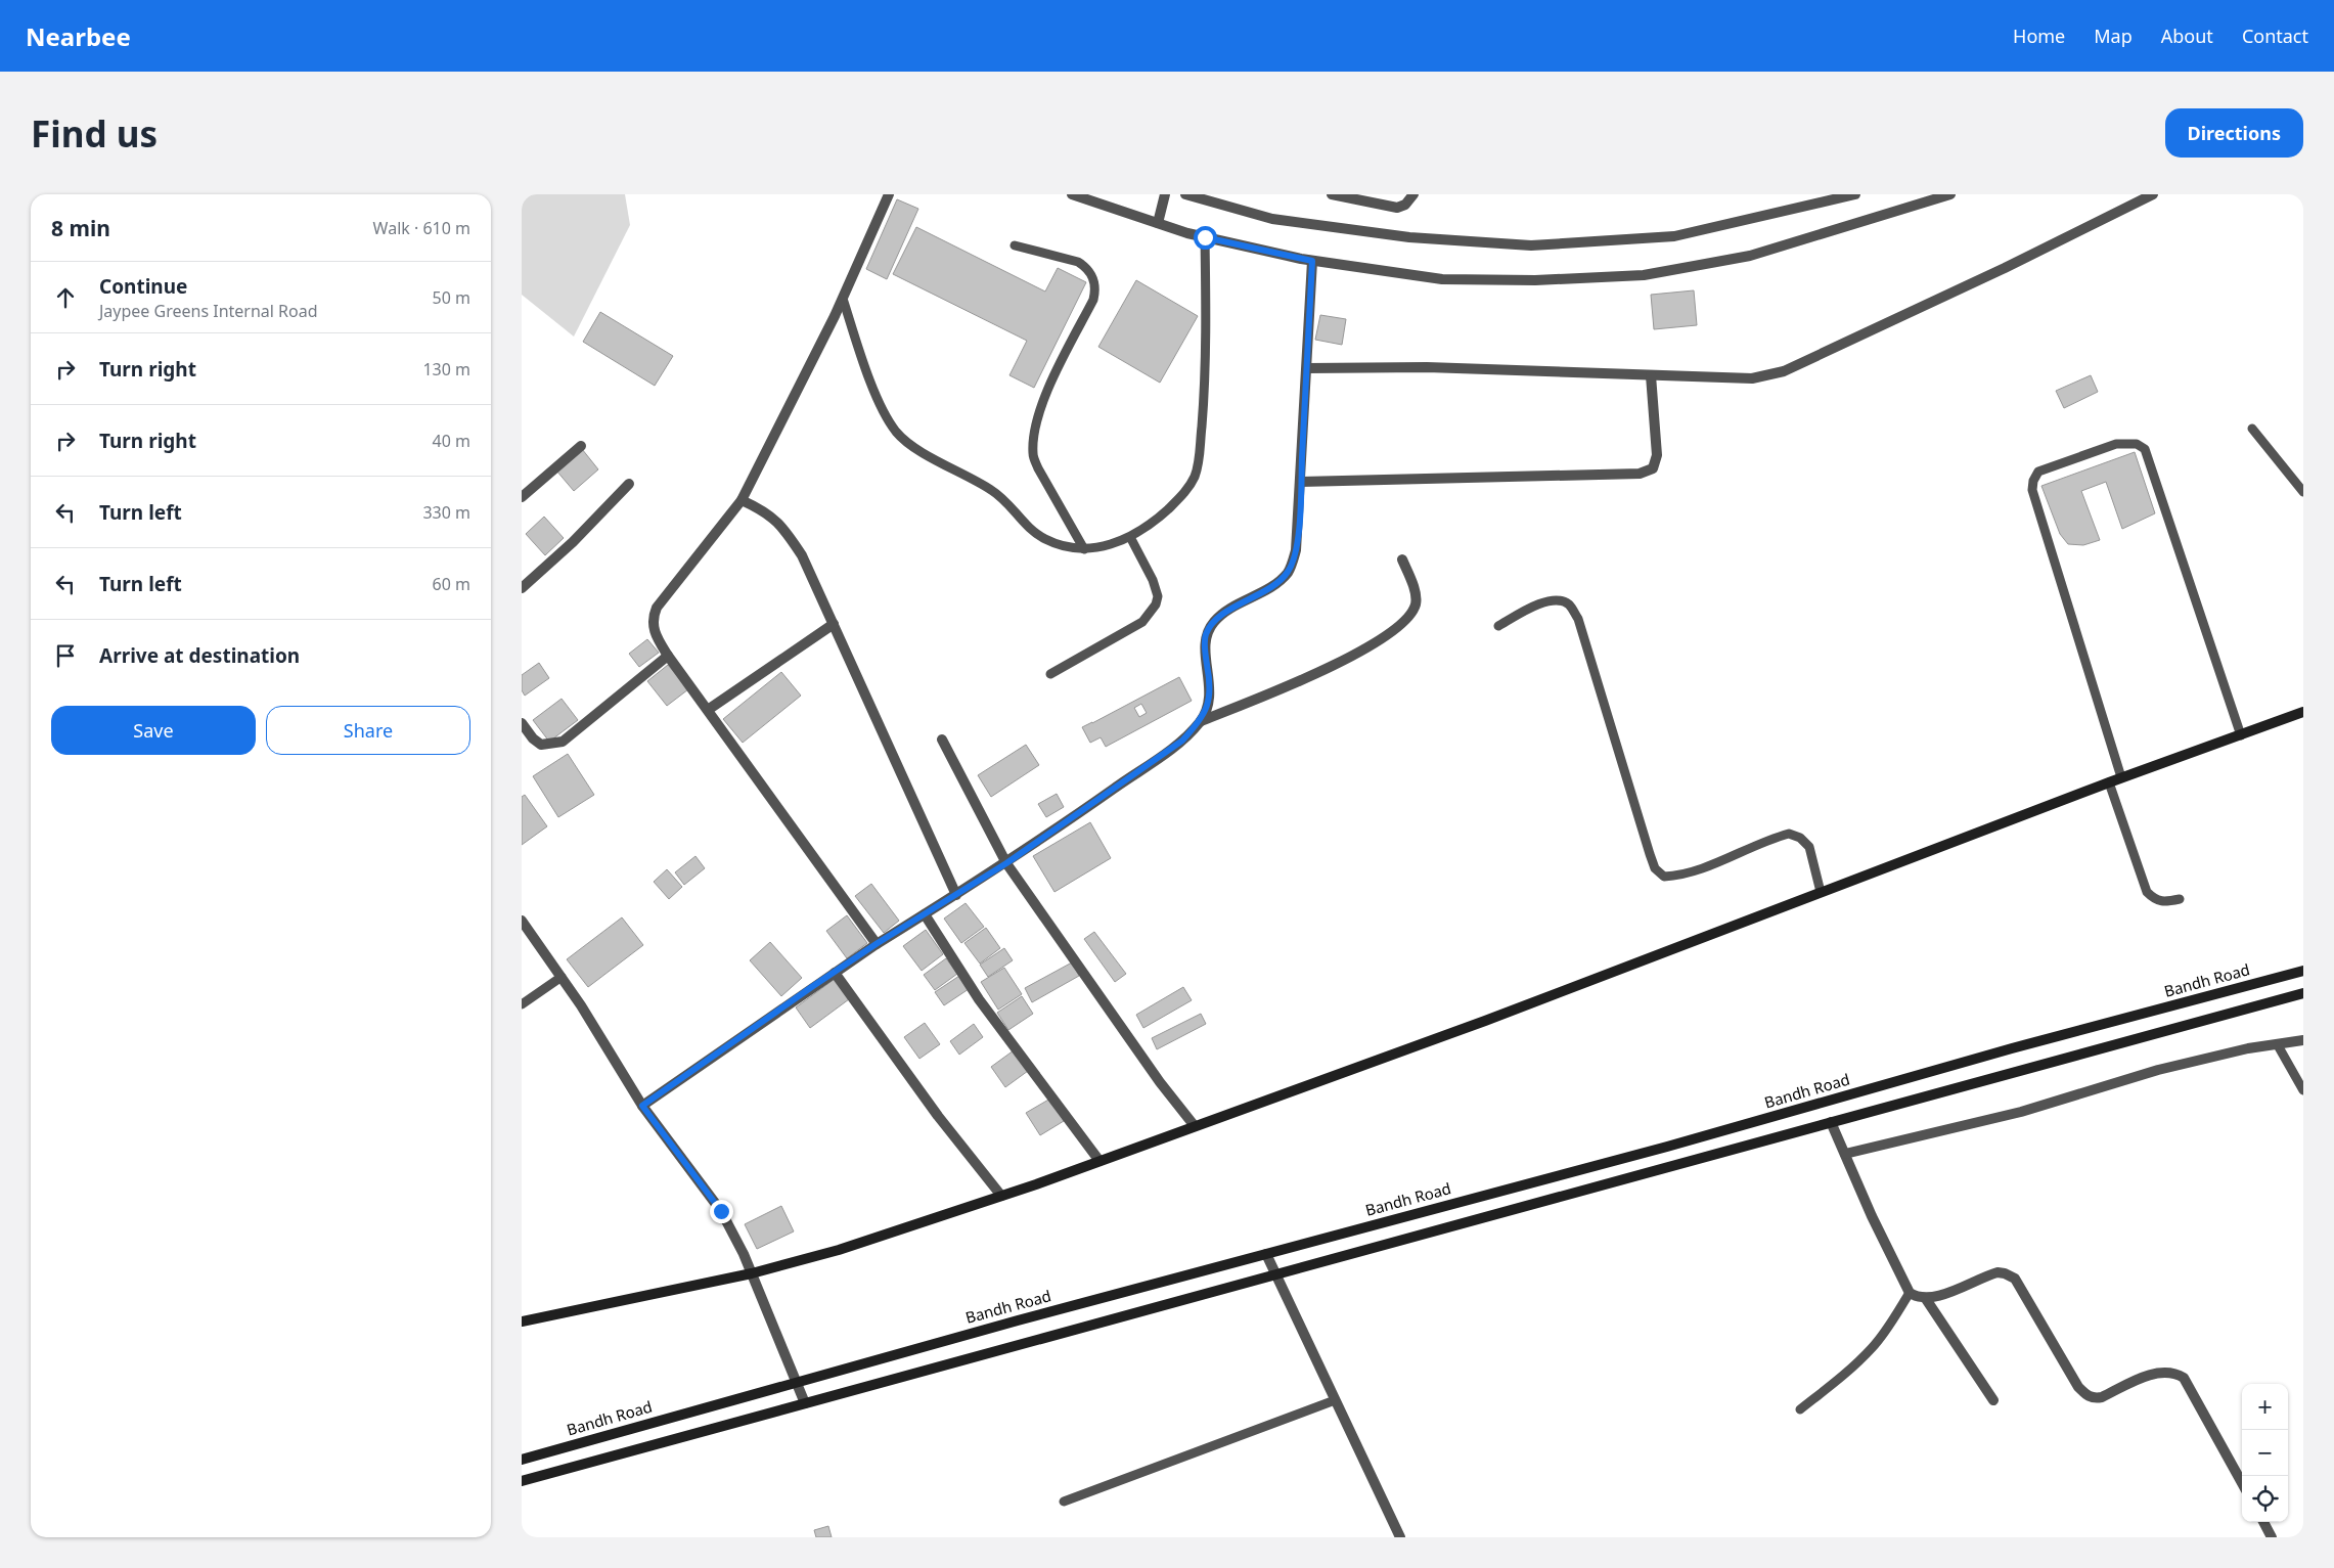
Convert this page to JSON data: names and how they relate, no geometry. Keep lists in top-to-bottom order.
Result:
{
  "streets": {
    "main road": ["Bandh Road"]
  },
  "page": {
    "header": "Nearbee",
    "nav": [
      "Home",
      "Map",
      "About",
      "Contact"
    ],
    "buttons": [
      "Directions",
      ["Save", "Share"]
    ],
    "title": "Find us",
    "heading": ["8 min", "Walk · 610 m"],
    "list": [
      ["Continue", "Jaypee Greens Internal Road", "50 m"],
      ["Turn right", "130 m"],
      ["Turn right", "40 m"],
      ["Turn left", "330 m"],
      ["Turn left", "60 m"],
      "Arrive at destination"
    ],
    "map_buttons": ["+", "−"]
  }
}
